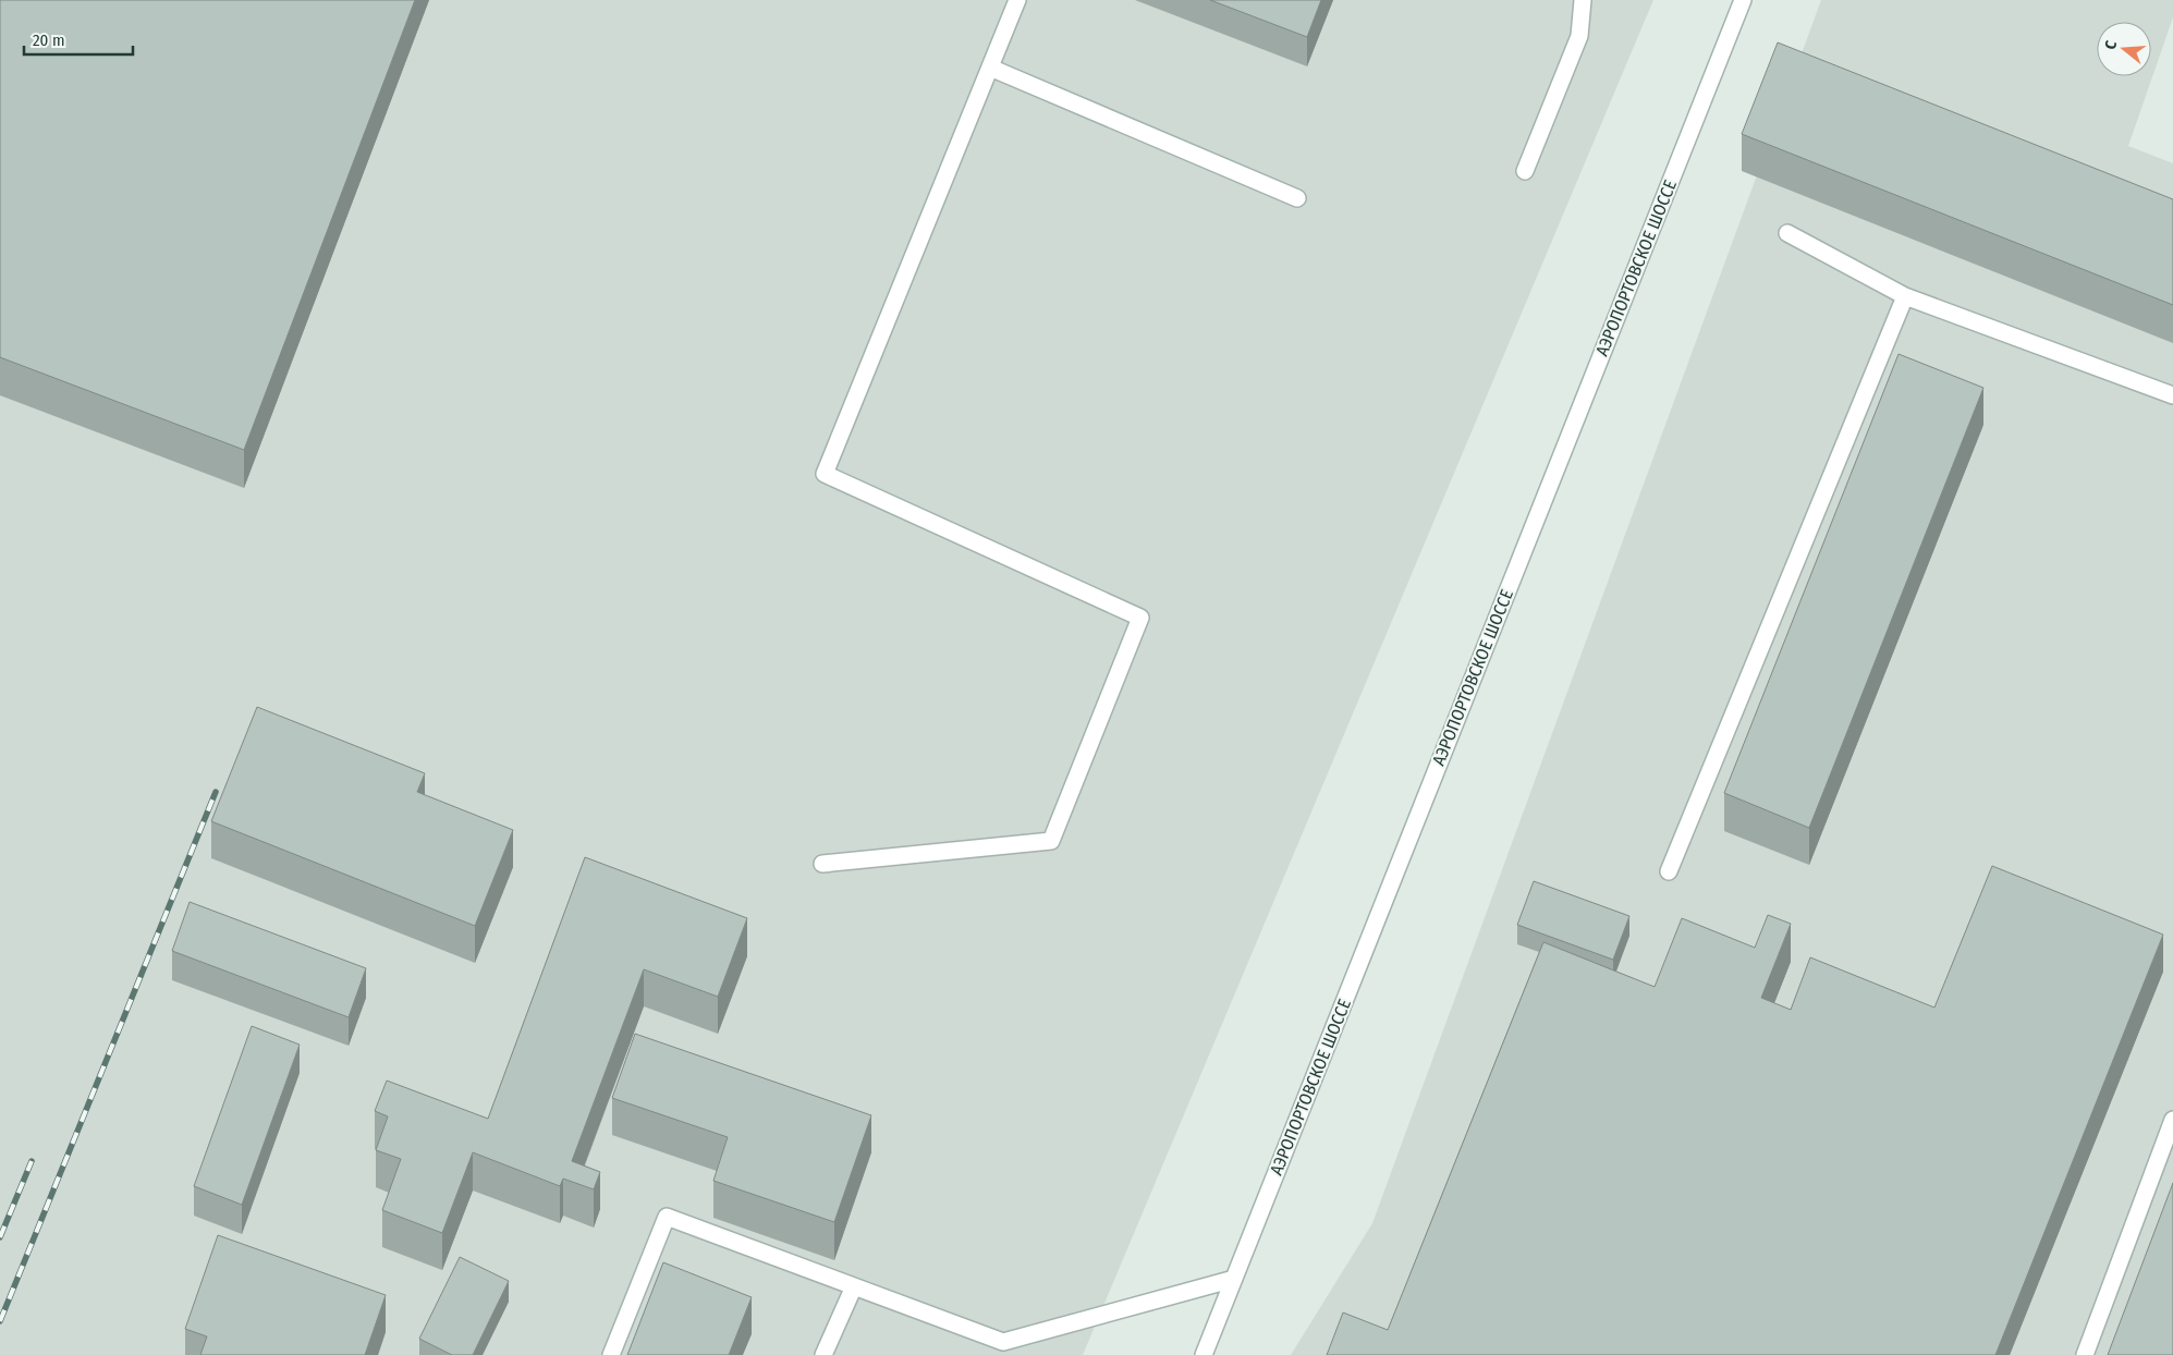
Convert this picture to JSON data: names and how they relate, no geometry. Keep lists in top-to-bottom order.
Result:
{
  "streets": {
    "street": ["АЭРОПОРТОВСКОЕ ШОССЕ"]
  },
  "scale_bar": "20 m",
  "north": "left"
}
